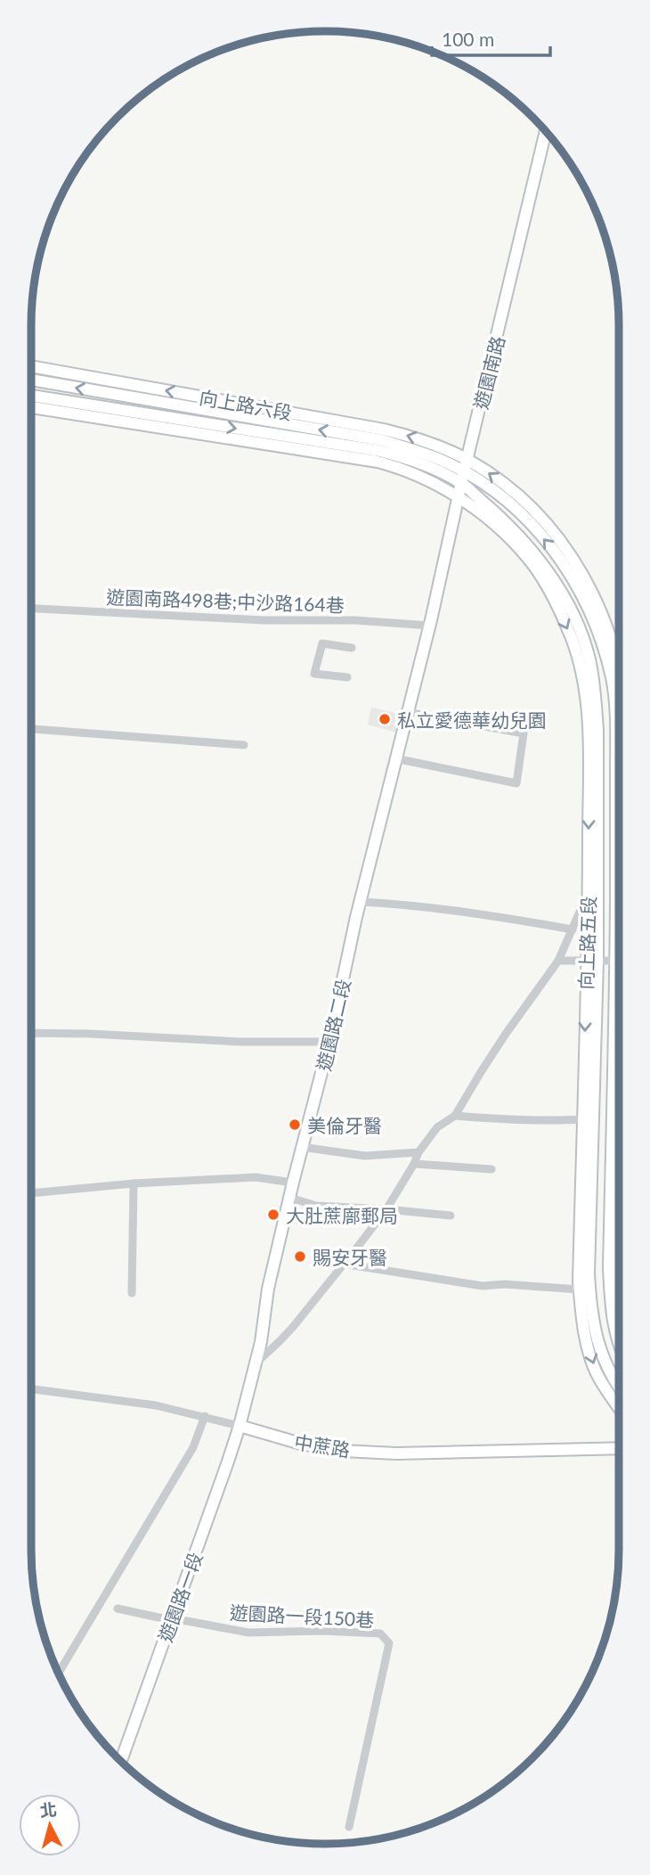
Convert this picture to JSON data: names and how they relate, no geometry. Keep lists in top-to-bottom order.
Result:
{
  "streets": {
    "main road": [
      "遊園南路",
      "向上路六段",
      "向上路五段",
      "遊園路二段",
      "中蔗路",
      "遊園路一段"
    ],
    "street": ["遊園南路498巷;中沙路164巷", "遊園路一段150巷"]
  },
  "crossings": [
    ["遊園南路", "向上路六段"],
    ["遊園南路", "遊園南路498巷;中沙路164巷"],
    ["遊園南路", "向上路五段"],
    ["遊園南路", "遊園路二段"],
    ["向上路六段", "向上路五段"],
    ["遊園南路498巷;中沙路164巷", "遊園路二段"],
    ["遊園路二段", "中蔗路"],
    ["遊園路二段", "遊園路一段"],
    ["中蔗路", "遊園路一段"],
    ["遊園路一段", "遊園路一段150巷"]
  ],
  "places": [
    "私立愛德華幼兒園",
    "美倫牙醫",
    "大肚蔗廍郵局",
    "賜安牙醫"
  ],
  "scale_bar": "100 m",
  "north": "top"
}
